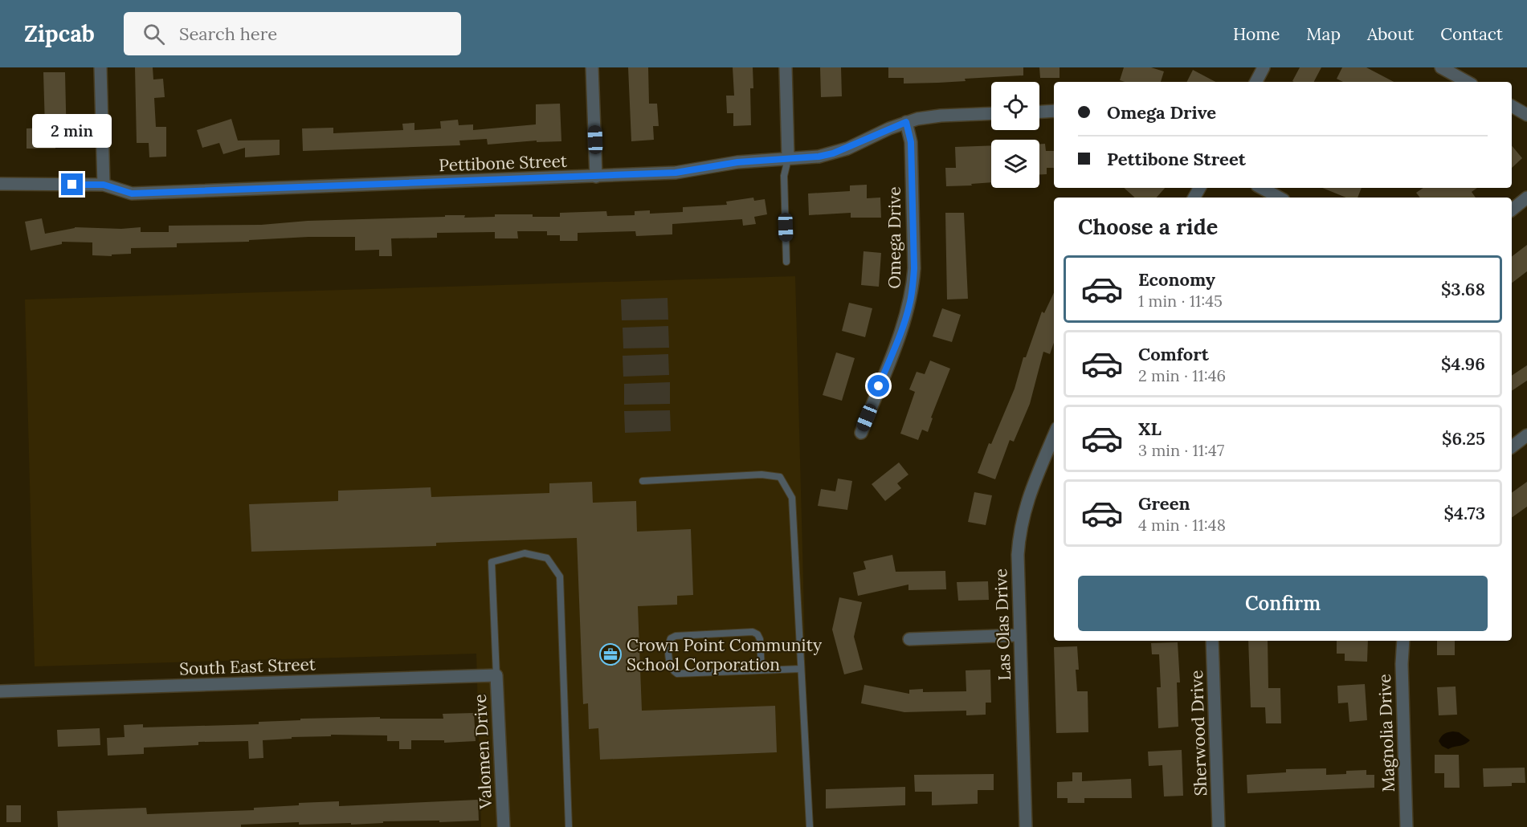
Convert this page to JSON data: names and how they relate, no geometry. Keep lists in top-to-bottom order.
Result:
{
  "streets": {
    "street": [
      "Pettibone Street",
      "Omega Drive",
      "Las Olas Drive",
      "South East Street",
      "Sherwood Drive",
      "Magnolia Drive",
      "Valomen Drive"
    ]
  },
  "crossings": [
    ["Pettibone Street", "Omega Drive"],
    ["South East Street", "Valomen Drive"]
  ],
  "places": {
    "office": ["Crown Point Community School Corporation"]
  },
  "page": {
    "header": "Zipcab",
    "search": "Search here",
    "nav": [
      "Home",
      "Map",
      "About",
      "Contact"
    ],
    "banner": ["Omega Drive", "Pettibone Street"],
    "bubble": "2 min",
    "heading": "Choose a ride",
    "list": [
      {
        "name": "Economy",
        "note": "1 min · 11:45",
        "value": "$3.68"
      },
      {
        "name": "Comfort",
        "note": "2 min · 11:46",
        "value": "$4.96"
      },
      {
        "name": "XL",
        "note": "3 min · 11:47",
        "value": "$6.25"
      },
      {
        "name": "Green",
        "note": "4 min · 11:48",
        "value": "$4.73"
      }
    ],
    "buttons": "Confirm"
  }
}
